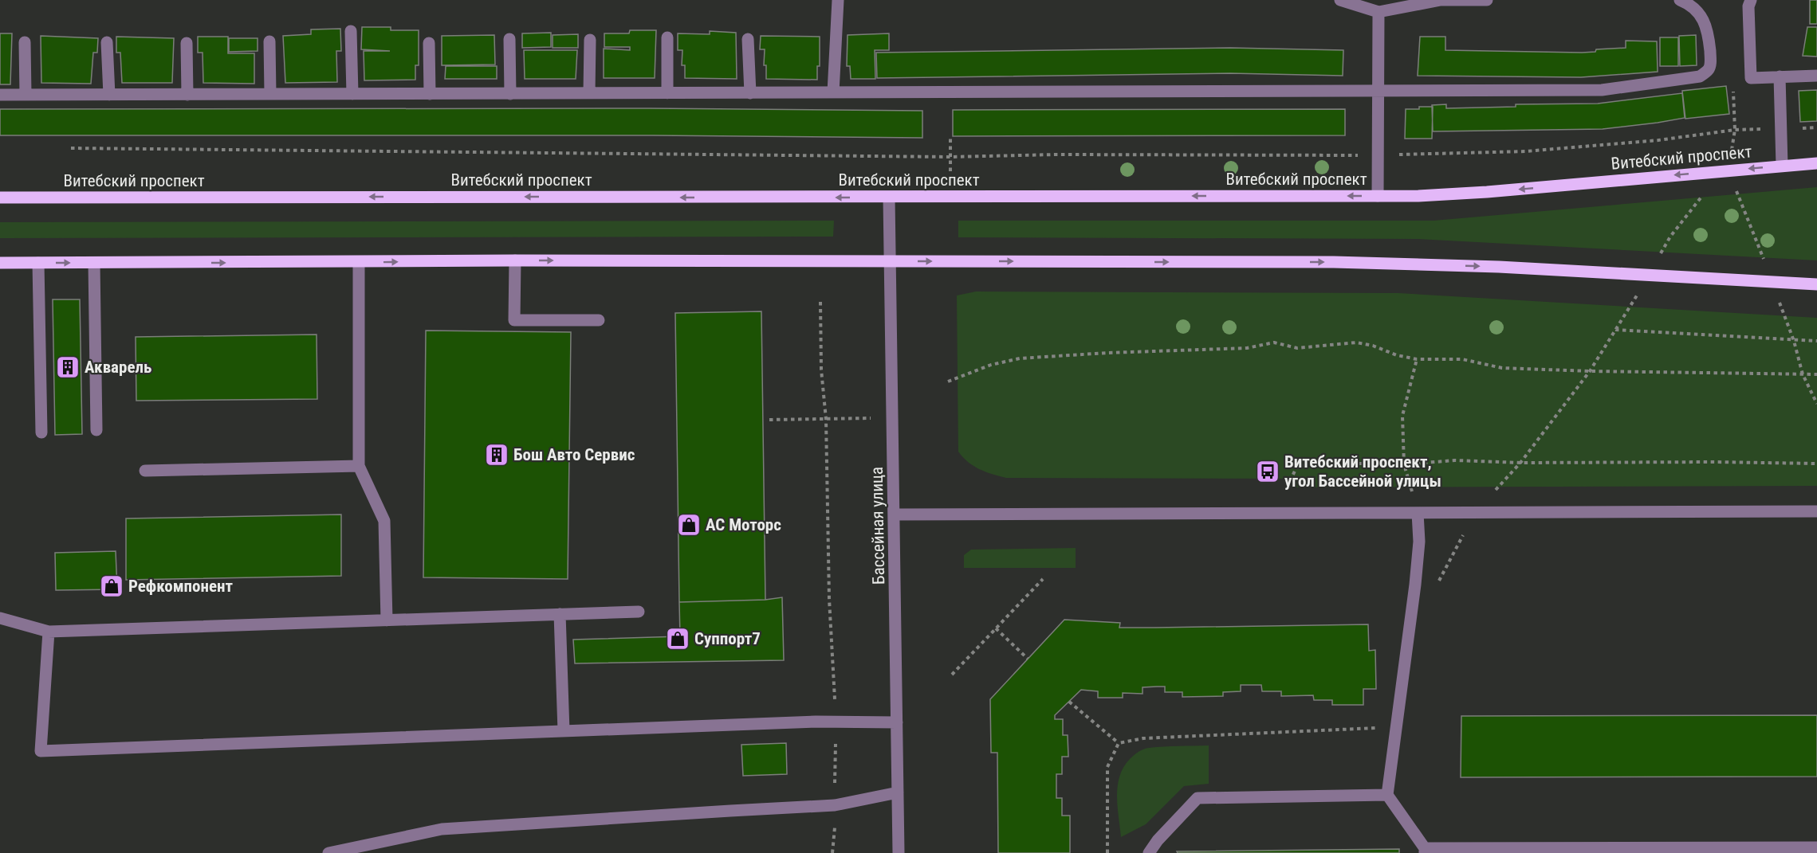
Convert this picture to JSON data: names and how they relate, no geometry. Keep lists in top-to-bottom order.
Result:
{
  "streets": {
    "main road": ["Витебский проспект"],
    "street": ["Бассейная улица"]
  },
  "crossings": [
    ["Витебский проспект", "Бассейная улица"]
  ],
  "places": {
    "building": ["Акварель", "Бош Авто Сервис"],
    "bus stop": ["Витебский проспект, угол Бассейной улицы"],
    "shop": ["АС Моторс", "Рефкомпонент", "Суппорт7"]
  }
}
